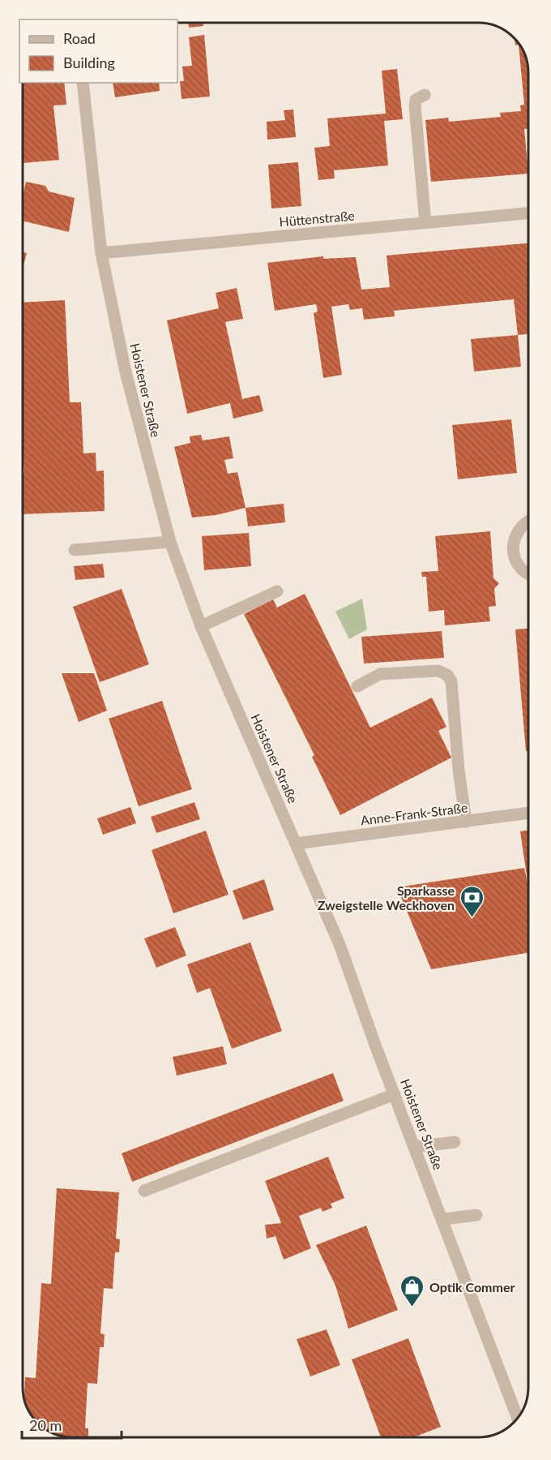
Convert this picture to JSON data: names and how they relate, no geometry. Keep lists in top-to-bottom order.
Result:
{
  "streets": {
    "street": ["Hüttenstraße", "Hoistener Straße", "Anne-Frank-Straße"]
  },
  "crossings": [
    ["Hüttenstraße", "Hoistener Straße"],
    ["Hoistener Straße", "Anne-Frank-Straße"]
  ],
  "places": {
    "bank": ["Sparkasse Zweigstelle Weckhoven"],
    "shop": ["Optik Commer"]
  },
  "legend": ["Road", "Building"],
  "scale_bar": "20 m"
}
